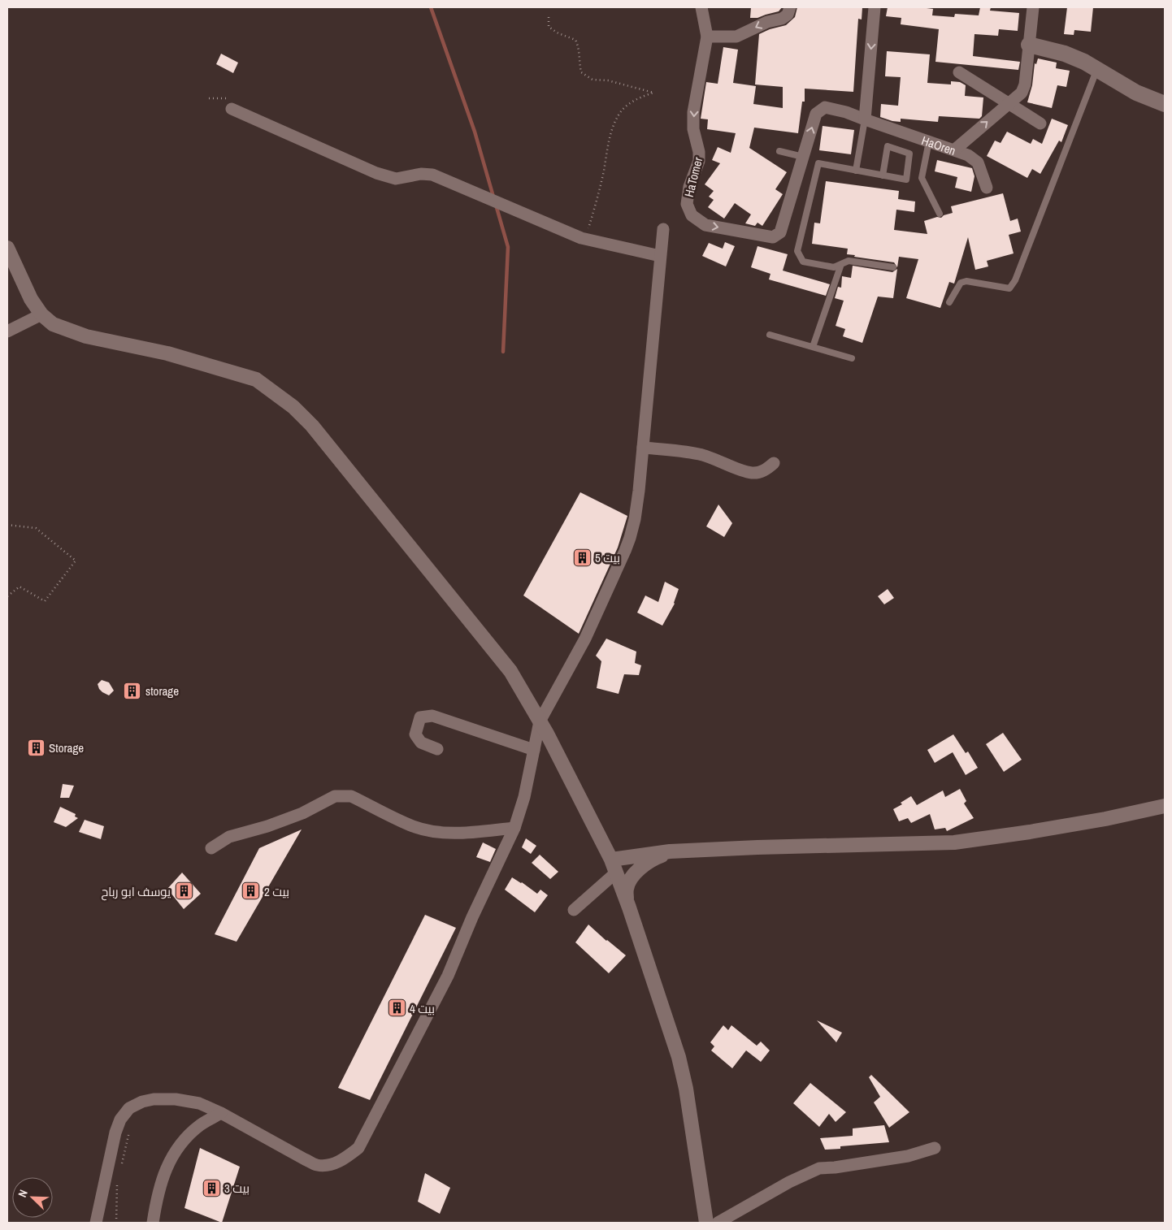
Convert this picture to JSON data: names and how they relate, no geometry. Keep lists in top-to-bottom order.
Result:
{
  "streets": {
    "street": ["HaOren", "HaTomer"]
  },
  "crossings": [
    ["HaOren", "HaTomer"]
  ],
  "places": {
    "building": [
      "بيت 5",
      "storage",
      "Storage",
      "يوسف ابو رباح",
      "بيت 2",
      "بيت 4",
      "بيت 3"
    ]
  },
  "north": "top left"
}
